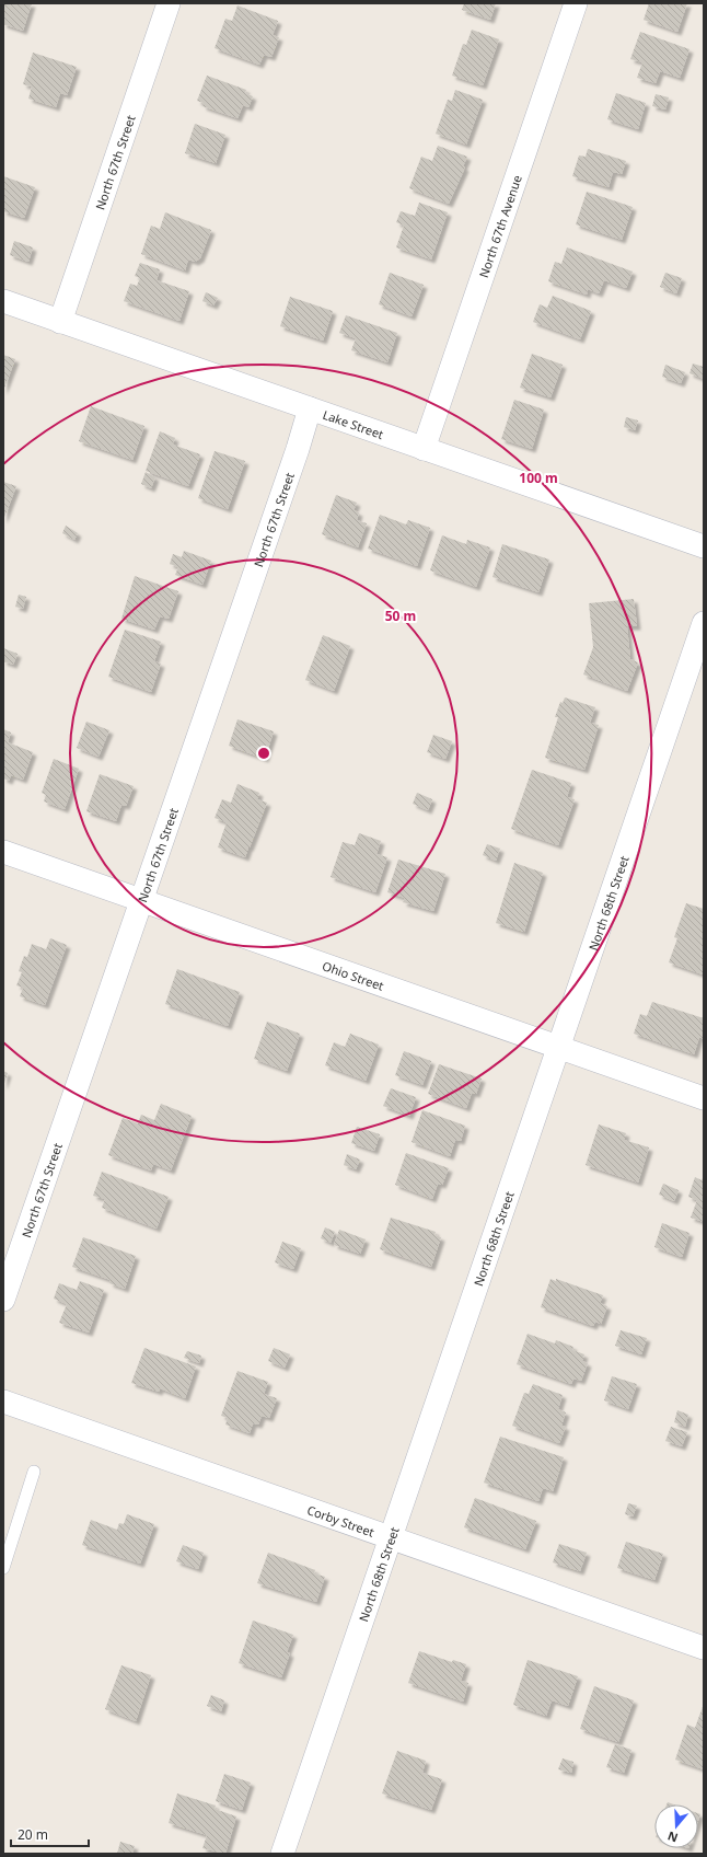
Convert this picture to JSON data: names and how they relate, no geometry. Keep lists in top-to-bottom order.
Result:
{
  "streets": {
    "street": [
      "North 67th Street",
      "North 67th Avenue",
      "Lake Street",
      "North 68th Street",
      "Ohio Street",
      "Corby Street"
    ]
  },
  "crossings": [
    ["North 67th Street", "Lake Street"],
    ["North 67th Street", "Ohio Street"],
    ["North 67th Avenue", "Lake Street"],
    ["North 68th Street", "Ohio Street"],
    ["North 68th Street", "Corby Street"]
  ],
  "scale_bar": "20 m",
  "north": "bottom",
  "rings": ["100 m", "50 m"]
}
